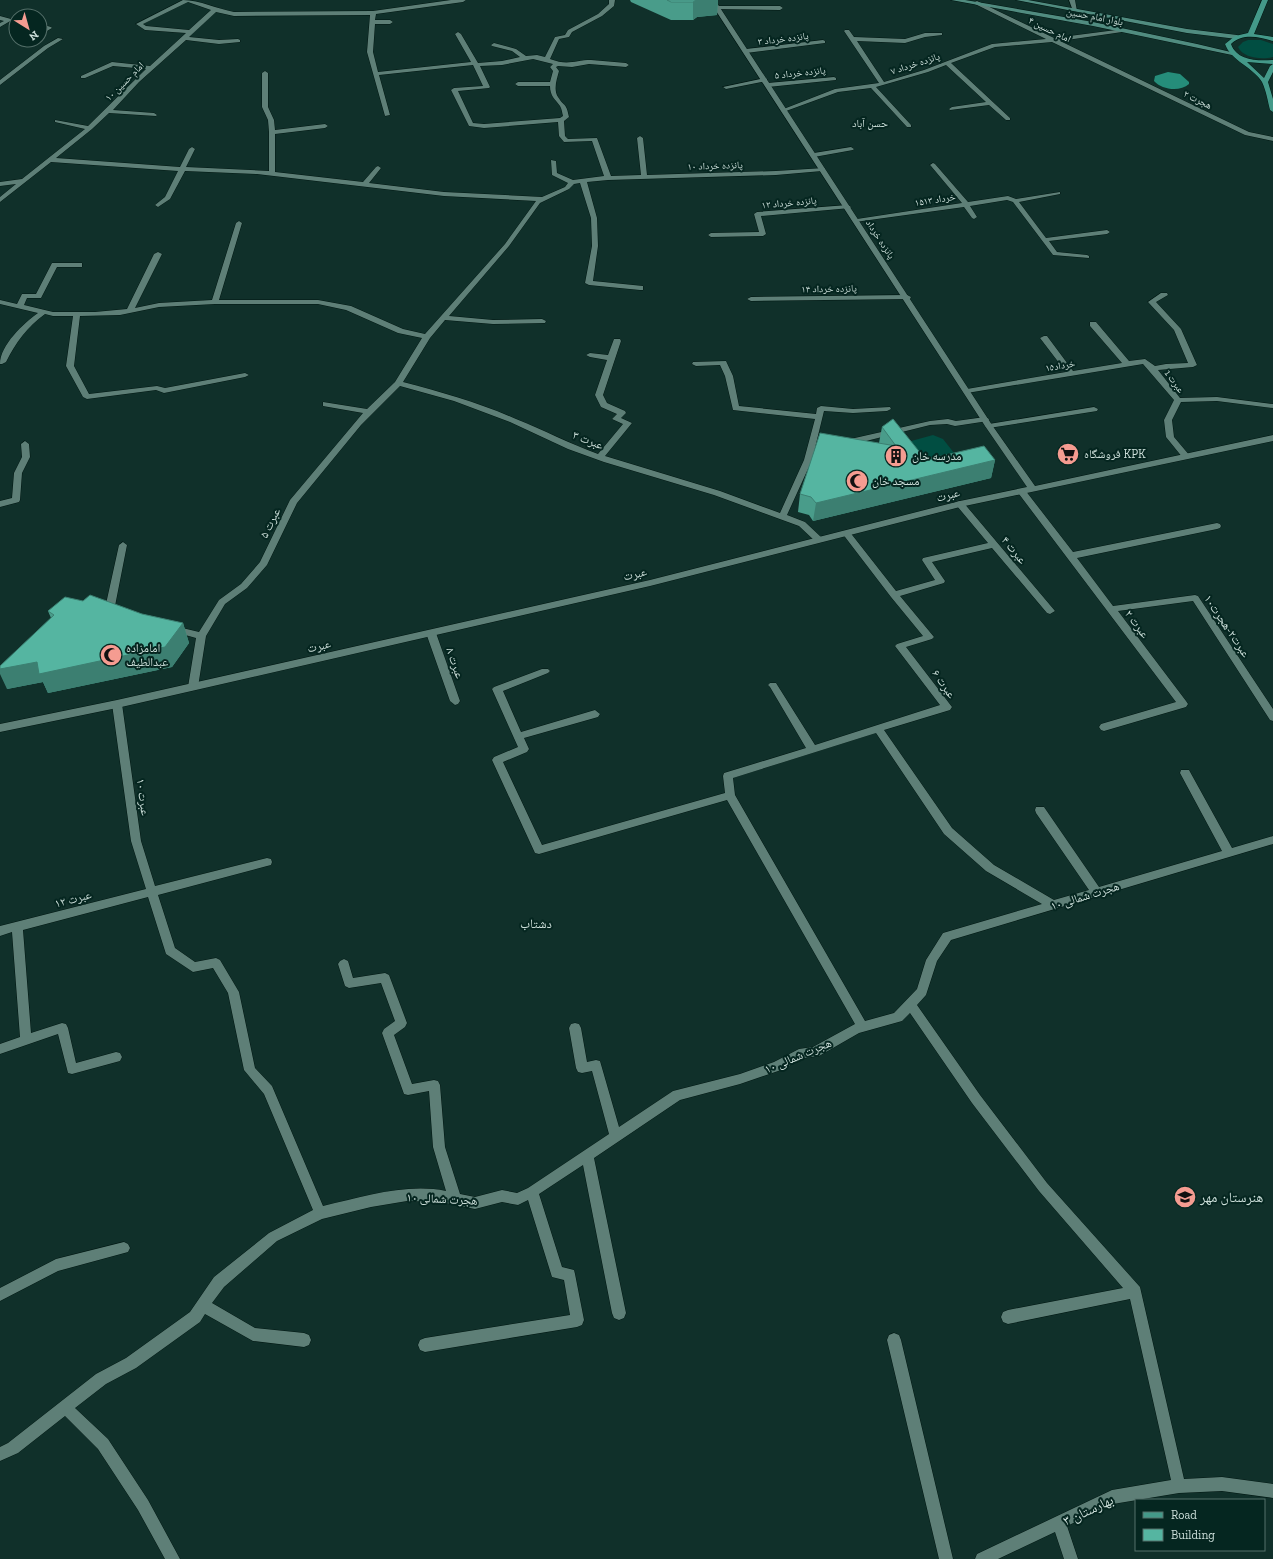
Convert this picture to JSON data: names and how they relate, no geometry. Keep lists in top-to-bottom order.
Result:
{
  "streets": {
    "main road": ["بلوار امام حسین"],
    "street": [
      "امام حسین ۴",
      "پانزده خرداد ۳",
      "پانزده خرداد ۷",
      "پانزده خرداد ۵",
      "امام حسین ۱۰",
      "هجرت ۲",
      "پانزده خرداد ۱۰",
      "۱۵خرداد ۱۳",
      "پانزده خرداد ۱۲",
      "پانزده خرداد",
      "پانزده خرداد ۱۴",
      "۱۵خرداد",
      "عبرت 1",
      "عبرت ۳",
      "عبرت",
      "عبرت ۵",
      "عبرت ۴",
      "عبرت ۲",
      "عبرت۲-هجرت۱۰",
      "عبرت ۸",
      "عبرت ۶",
      "عبرت ۱۰",
      "هجرت شمالی ۱۰",
      "عبرت ۱۲",
      "بهارستان ۳"
    ]
  },
  "crossings": [
    ["بلوار امام حسین", "امام حسین ۴"],
    ["بلوار امام حسین", "پانزده خرداد ۷"],
    ["امام حسین ۴", "پانزده خرداد ۷"],
    ["امام حسین ۴", "هجرت ۲"],
    ["پانزده خرداد ۳", "پانزده خرداد"],
    ["پانزده خرداد ۷", "پانزده خرداد"],
    ["پانزده خرداد ۵", "پانزده خرداد"],
    ["پانزده خرداد ۱۰", "پانزده خرداد"],
    ["۱۵خرداد ۱۳", "پانزده خرداد"],
    ["پانزده خرداد ۱۲", "پانزده خرداد"],
    ["پانزده خرداد", "پانزده خرداد ۱۴"],
    ["پانزده خرداد", "۱۵خرداد"],
    ["پانزده خرداد", "عبرت"],
    ["۱۵خرداد", "عبرت 1"],
    ["عبرت 1", "عبرت"],
    ["عبرت ۳", "عبرت"],
    ["عبرت ۳", "عبرت ۵"],
    ["عبرت", "عبرت ۵"],
    ["عبرت", "عبرت ۴"],
    ["عبرت", "عبرت ۲"],
    ["عبرت", "عبرت ۸"],
    ["عبرت", "عبرت ۶"],
    ["عبرت", "عبرت ۱۰"],
    ["عبرت ۲", "عبرت۲-هجرت۱۰"],
    ["عبرت ۱۰", "هجرت شمالی ۱۰"],
    ["عبرت ۱۰", "عبرت ۱۲"]
  ],
  "districts": ["حسن آباد", "دشتاب"],
  "places": {
    "supermarket": ["فروشگاه KPK"],
    "building": ["مدرسه خان"],
    "mosque": ["مسجد خان", "امامزاده عبدالطیف"],
    "school or university": ["هنرستان مهر"]
  },
  "legend": ["Road", "Building"],
  "north": "bottom right"
}
